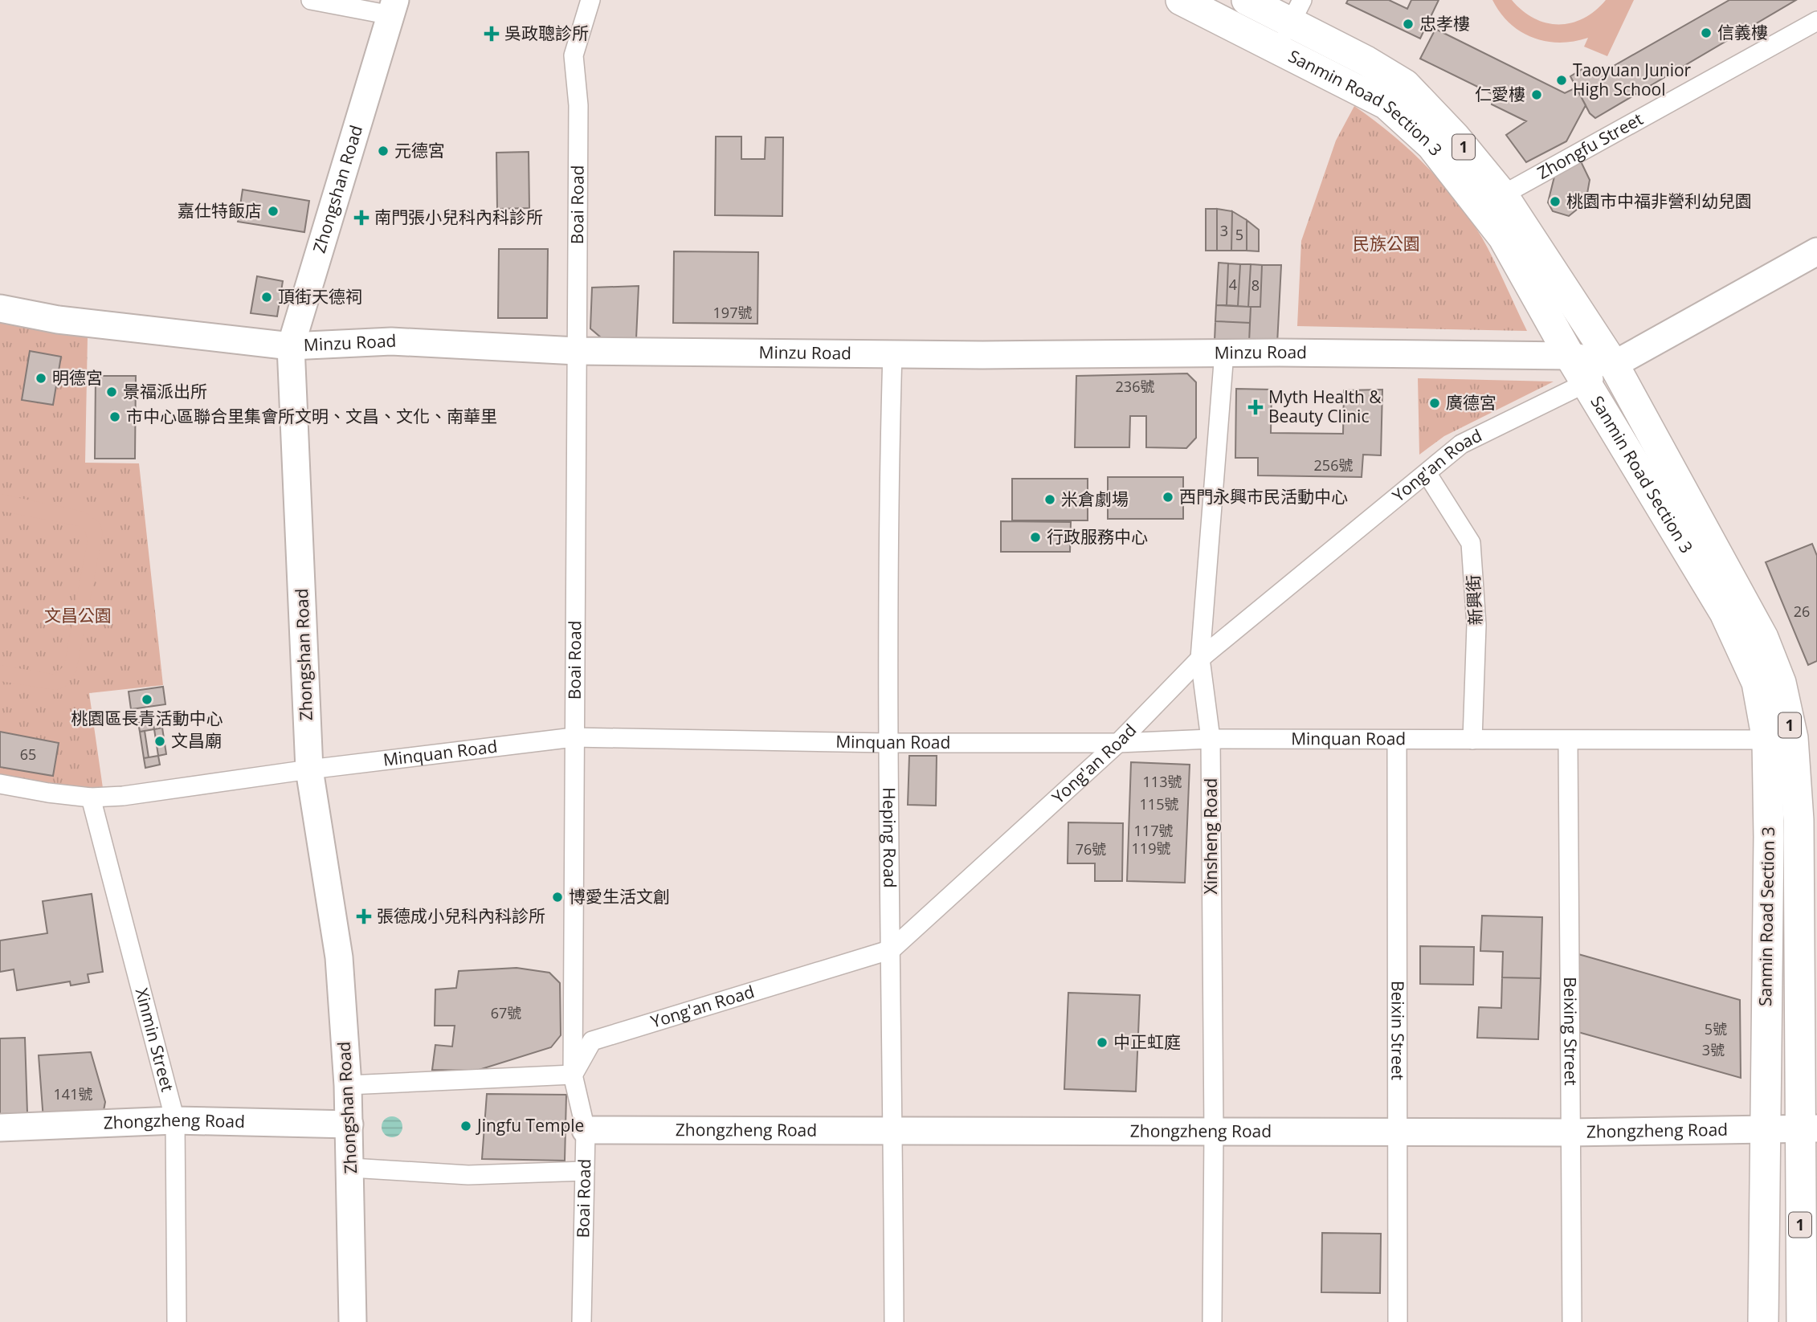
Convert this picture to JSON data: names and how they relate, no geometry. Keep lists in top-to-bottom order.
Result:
{
  "streets": {
    "main road": [
      "Sanmin Road Section 3",
      "1",
      "Zhongshan Road",
      "Minzu Road",
      "Zhongzheng Road"
    ],
    "street": [
      "Zhongfu Street",
      "Boai Road",
      "Yong'an Road",
      "新興街",
      "Minquan Road",
      "Xinsheng Road",
      "Heping Road",
      "Beixin Street",
      "Beixing Street",
      "Xinmin Street"
    ]
  },
  "crossings": [
    ["Sanmin Road Section 3", "Zhongfu Street"],
    ["Sanmin Road Section 3", "1"],
    ["Sanmin Road Section 3", "Minzu Road"],
    ["Sanmin Road Section 3", "Yong'an Road"],
    ["Sanmin Road Section 3", "Minquan Road"],
    ["Sanmin Road Section 3", "Zhongzheng Road"],
    ["1", "Zhongzheng Road"],
    ["Zhongshan Road", "Minzu Road"],
    ["Zhongshan Road", "Minquan Road"],
    ["Zhongshan Road", "Zhongzheng Road"],
    ["Boai Road", "Minzu Road"],
    ["Boai Road", "Yong'an Road"],
    ["Boai Road", "Minquan Road"],
    ["Boai Road", "Zhongzheng Road"],
    ["Minzu Road", "Yong'an Road"],
    ["Minzu Road", "Xinsheng Road"],
    ["Minzu Road", "Heping Road"],
    ["Yong'an Road", "新興街"],
    ["Yong'an Road", "Minquan Road"],
    ["Yong'an Road", "Xinsheng Road"],
    ["Yong'an Road", "Heping Road"],
    ["新興街", "Minquan Road"],
    ["Minquan Road", "Xinsheng Road"],
    ["Minquan Road", "Heping Road"],
    ["Minquan Road", "Beixin Street"],
    ["Minquan Road", "Beixing Street"],
    ["Minquan Road", "Xinmin Street"],
    ["Xinsheng Road", "Zhongzheng Road"],
    ["Heping Road", "Zhongzheng Road"],
    ["Beixin Street", "Zhongzheng Road"],
    ["Beixing Street", "Zhongzheng Road"],
    ["Xinmin Street", "Zhongzheng Road"]
  ],
  "parks": ["民族公園", "文昌公園"],
  "places": {
    "other": [
      "忠孝樓",
      "信義樓",
      "Taoyuan Junior High School",
      "仁愛樓",
      "元德宮",
      "桃園市中福非營利幼兒園",
      "嘉仕特飯店",
      "頂街天德祠",
      "明德宮",
      "景福派出所",
      "廣德宮",
      "市中心區聯合里集會所文明、文昌、文化、南華里",
      "西門永興市民活動中心",
      "米倉劇場",
      "行政服務中心",
      "桃園區長青活動中心",
      "文昌廟",
      "博愛生活文創",
      "中正虹庭",
      "Jingfu Temple"
    ],
    "health": [
      "吳政聰診所",
      "南門張小兒科內科診所",
      "Myth Health & Beauty Clinic",
      "張德成小兒科內科診所"
    ]
  },
  "house_numbers": [
    "3",
    "5",
    "4",
    "8",
    "197號",
    "236號",
    "256號",
    "26",
    "65",
    "113號",
    "115號",
    "117號",
    "119號",
    "76號",
    "67號",
    "5號",
    "3號",
    "141號"
  ]
}
